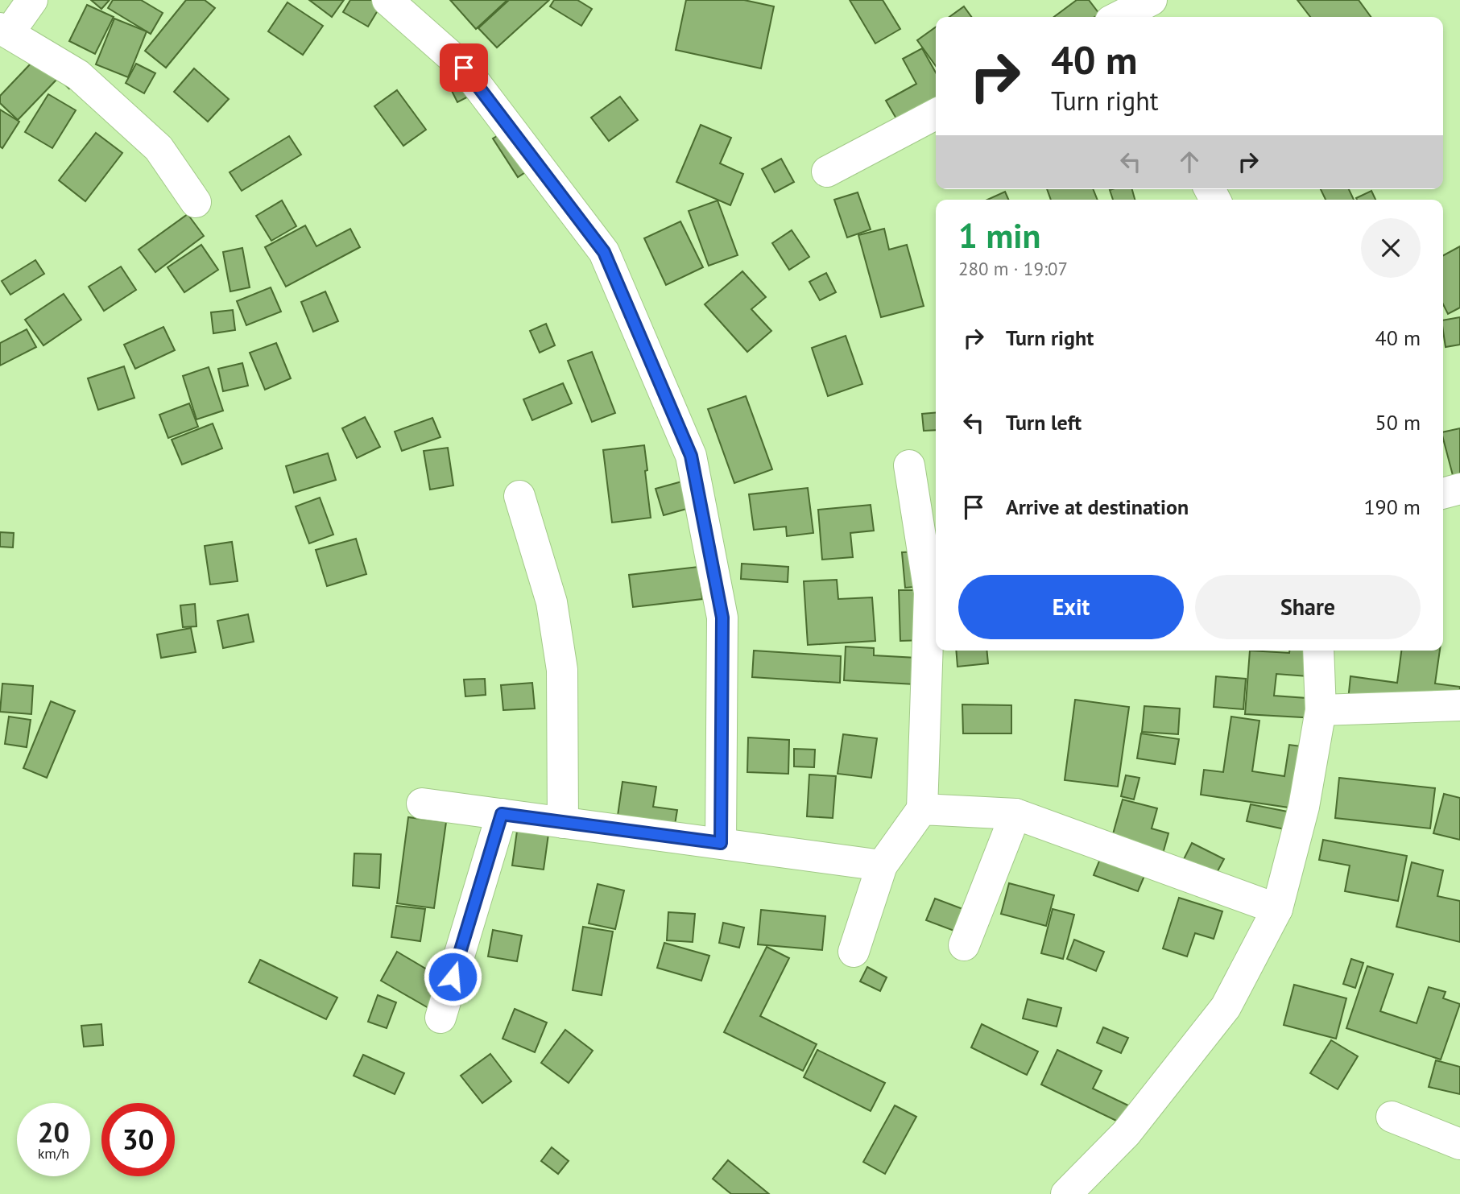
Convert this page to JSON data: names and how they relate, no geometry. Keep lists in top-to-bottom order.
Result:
{
  "page": {
    "turn": ["40 m", "Turn right"],
    "heading": ["1 min", "280 m · 19:07"],
    "list": [
      {
        "name": "Turn right",
        "value": "40 m"
      },
      {
        "name": "Turn left",
        "value": "50 m"
      },
      {
        "name": "Arrive at destination",
        "value": "190 m"
      }
    ],
    "buttons": ["Exit", "Share"],
    "speed": "20 km/h",
    "limit": "30"
  }
}
